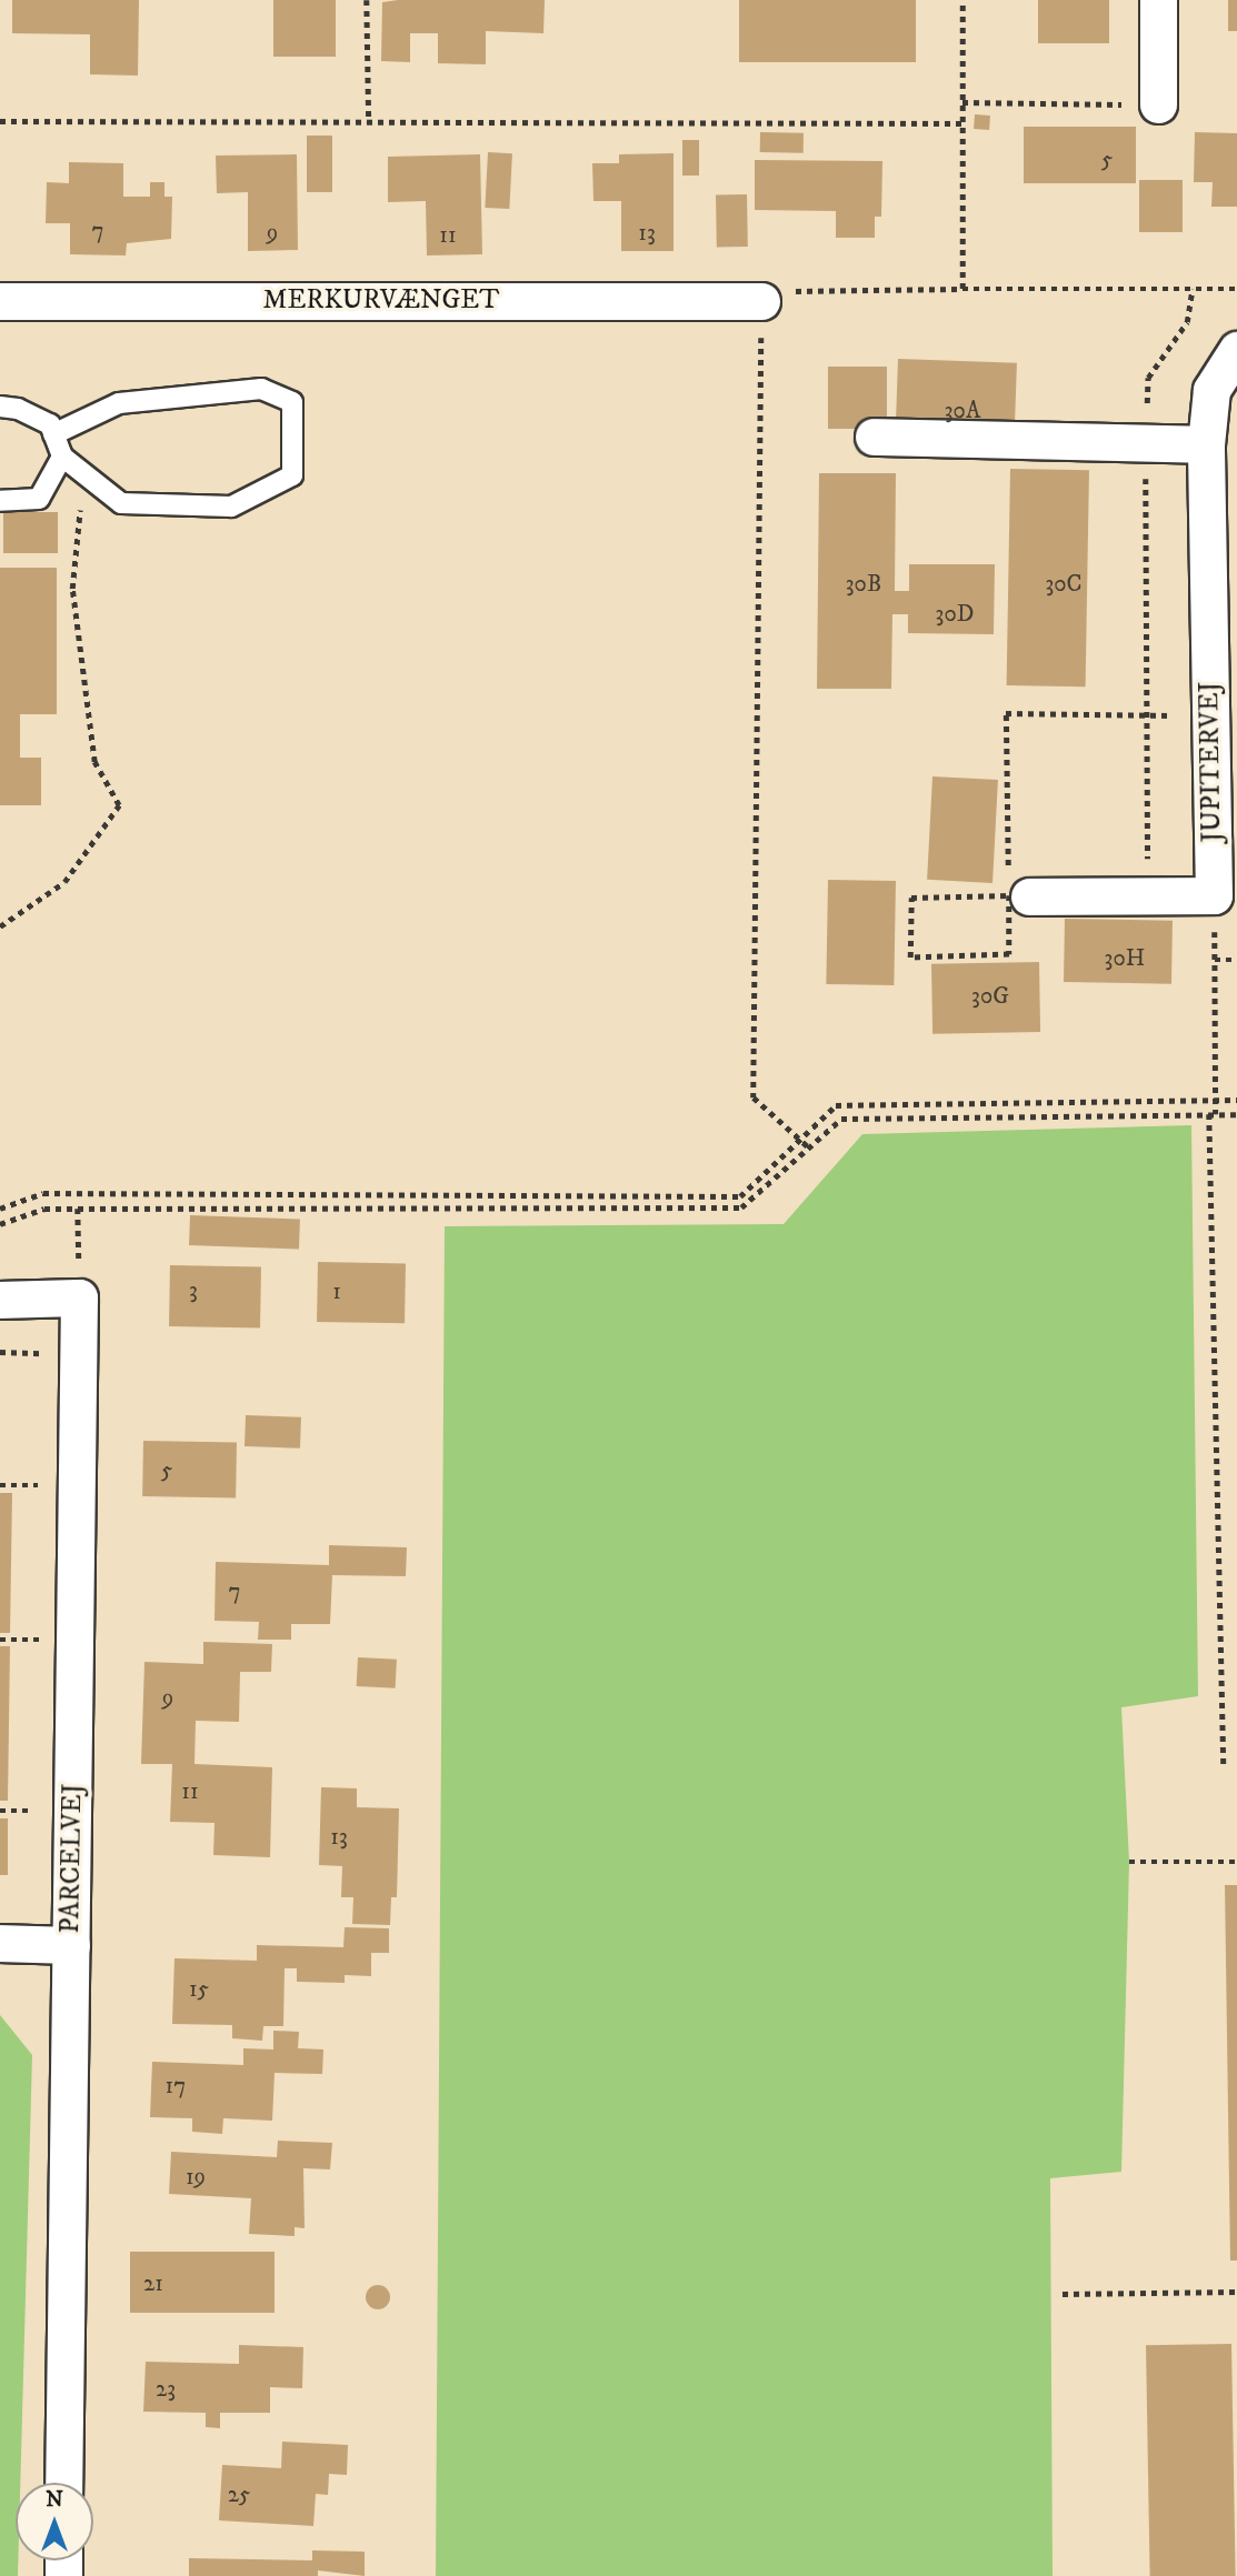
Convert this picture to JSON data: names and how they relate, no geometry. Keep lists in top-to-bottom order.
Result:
{
  "streets": {
    "street": ["MERKURVÆNGET", "JUPITERVEJ", "PARCELVEJ"]
  },
  "house_numbers": [
    "5",
    "7",
    "9",
    "13",
    "11",
    "30A",
    "30B",
    "30C",
    "30D",
    "30H",
    "30G",
    "3",
    "1",
    "5",
    "7",
    "9",
    "11",
    "13",
    "15",
    "17",
    "19",
    "21",
    "23",
    "25"
  ],
  "north": "top"
}
